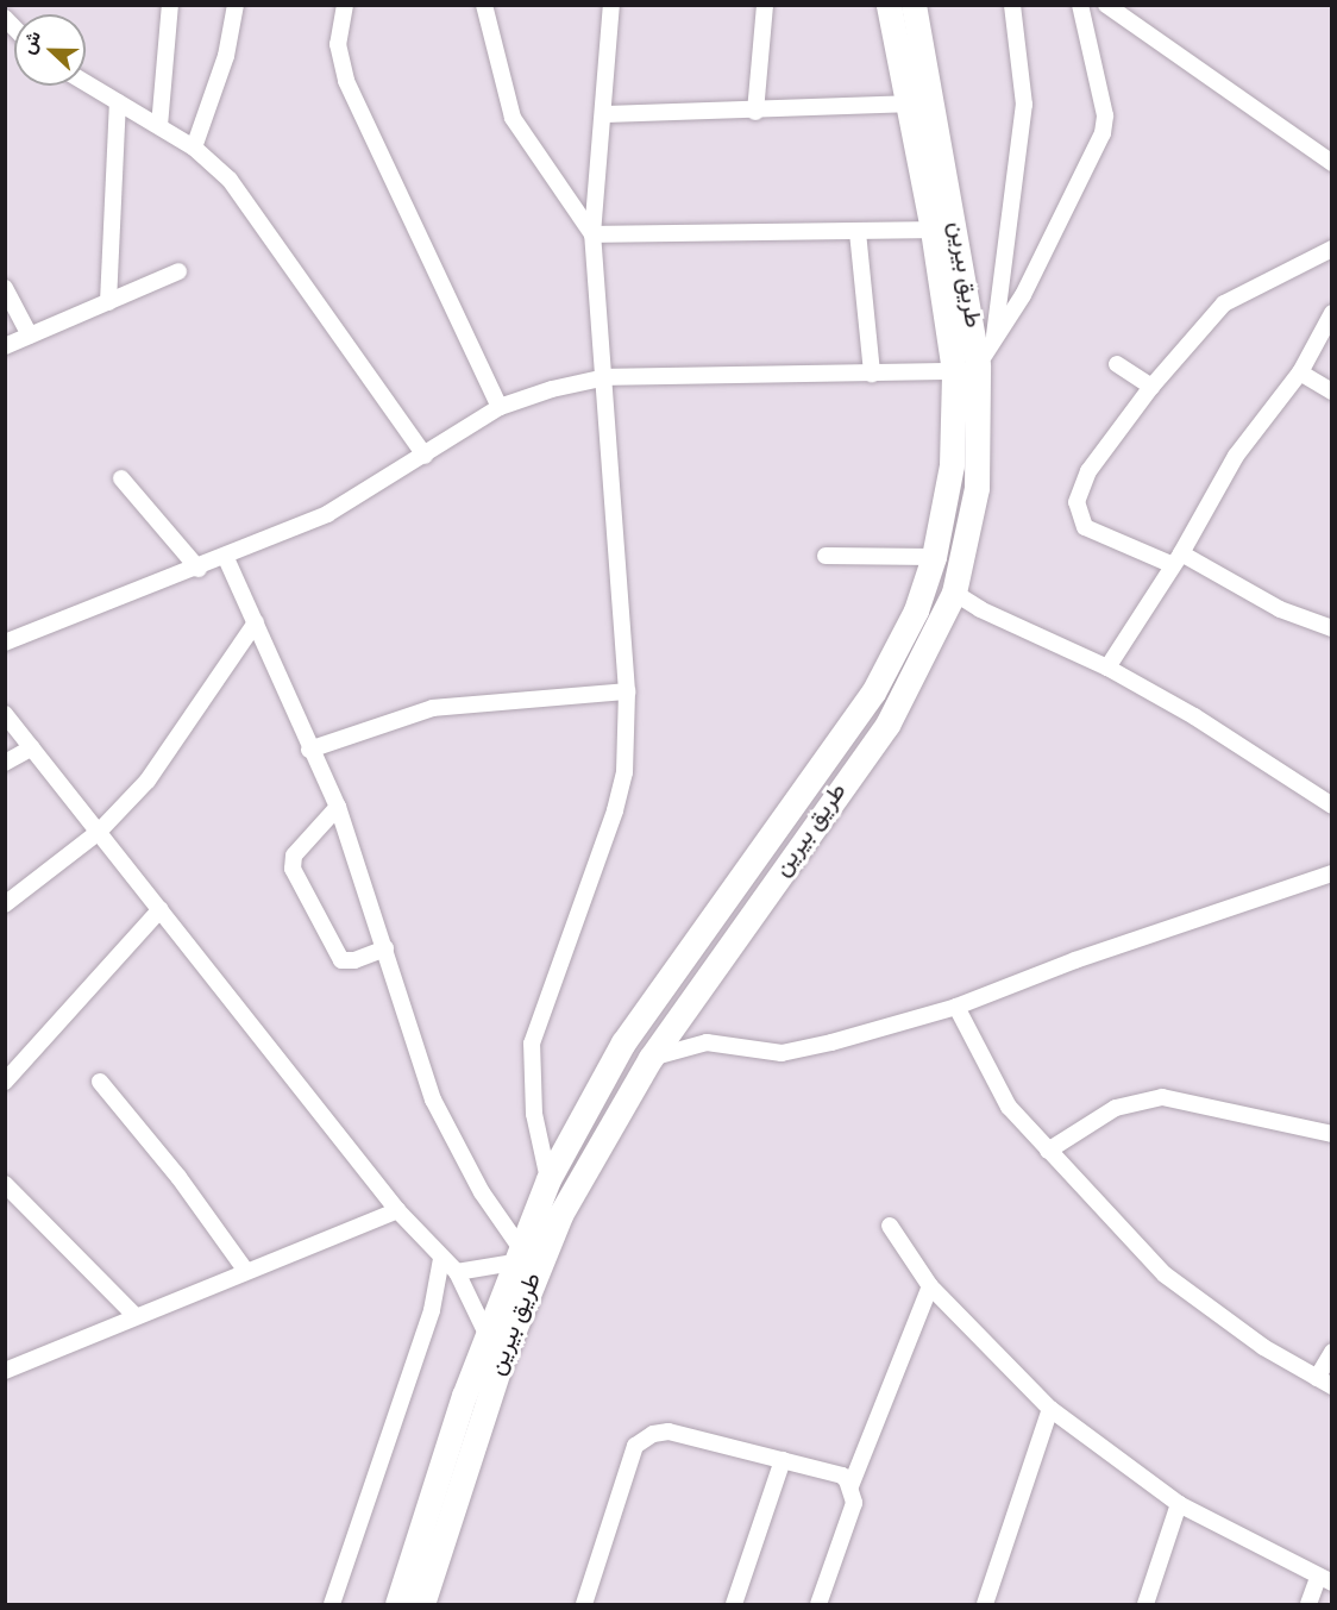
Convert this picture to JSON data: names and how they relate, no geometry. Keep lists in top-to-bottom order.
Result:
{
  "streets": {
    "main road": ["طريق بيرين"]
  },
  "north": "left"
}
